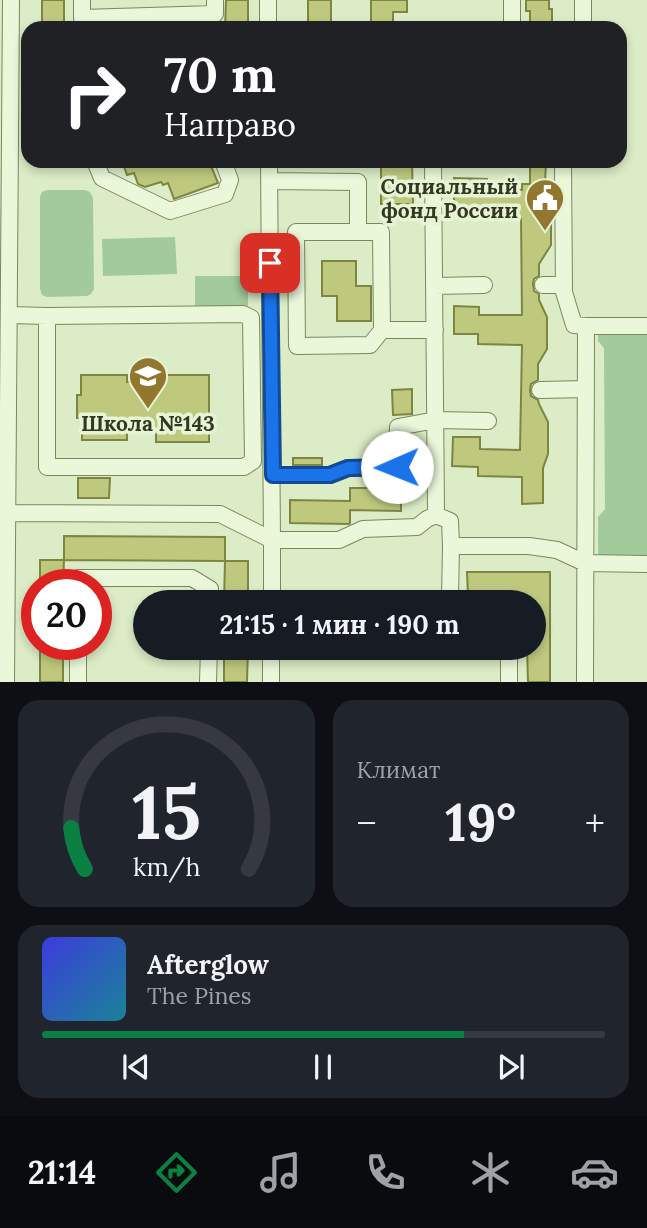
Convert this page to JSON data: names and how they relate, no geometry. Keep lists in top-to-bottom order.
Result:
{
  "places": {
    "public building": ["Социальный фонд России"],
    "school or university": ["Школа №143"]
  },
  "page": {
    "turn": ["70 m", "Направо"],
    "limit": "20",
    "trip": "21:15 · 1 мин · 190 m",
    "tile": "Климат",
    "heat": ["−", "19°", "+"],
    "song": ["Afterglow", "The Pines"],
    "tabs": "21:14",
    "gauge": ["15", "km/h"]
  }
}
